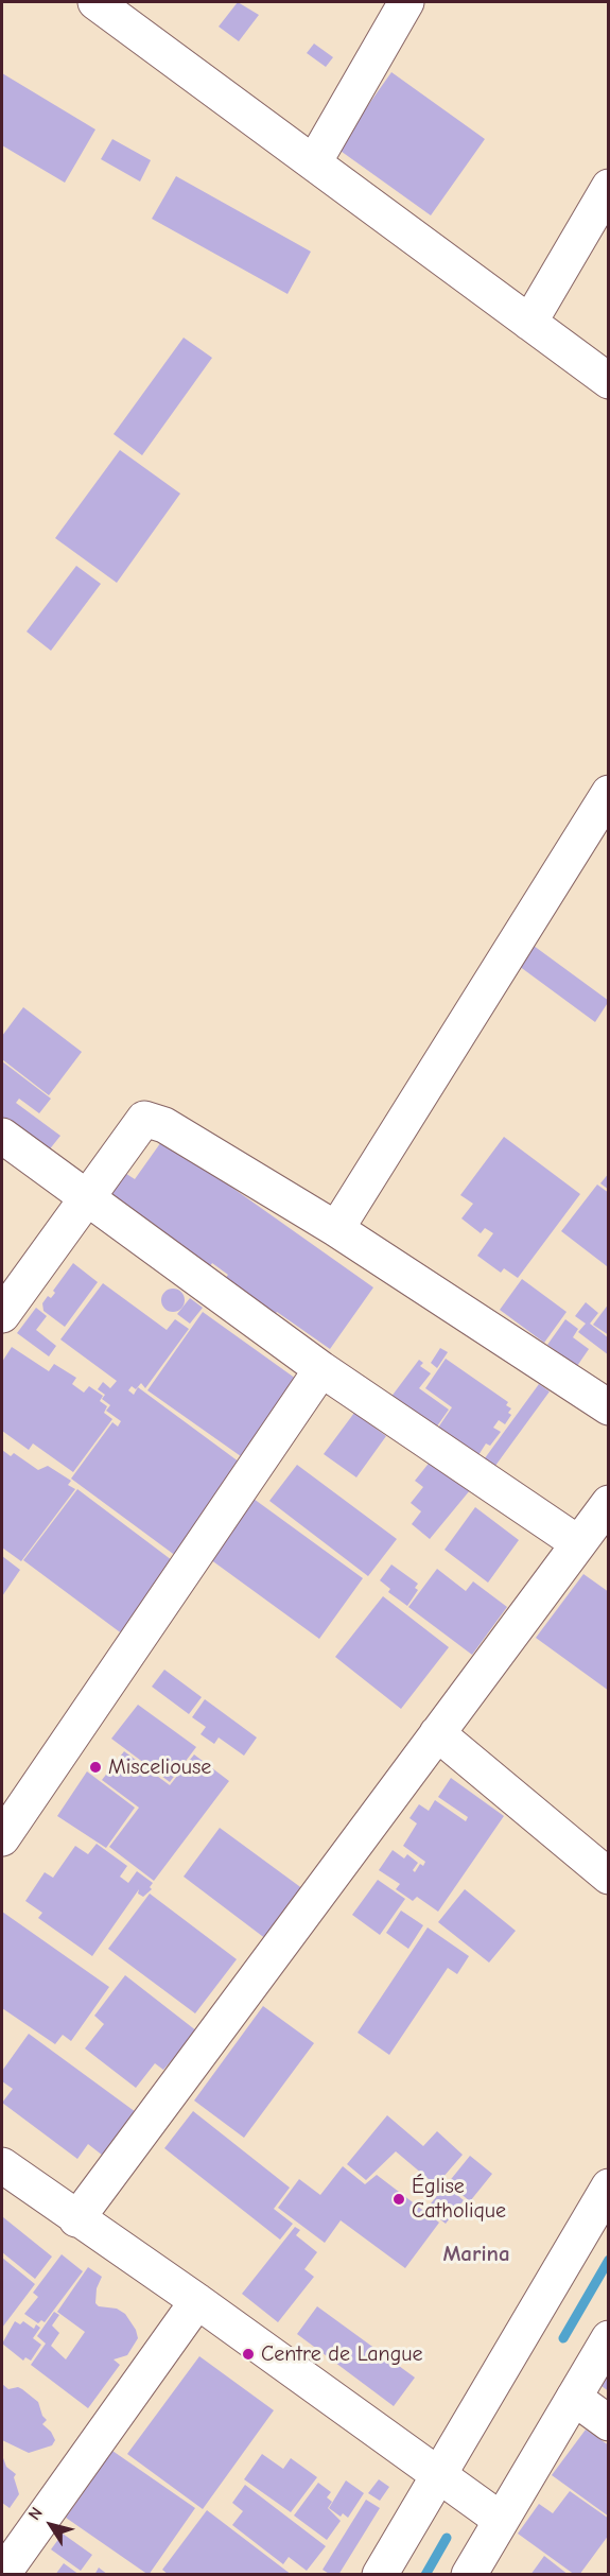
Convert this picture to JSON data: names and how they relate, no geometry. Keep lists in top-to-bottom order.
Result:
{
  "districts": ["Marina"],
  "places": ["Misceliouse", "Église Catholique", "Centre de Langue"],
  "north": "top left"
}
